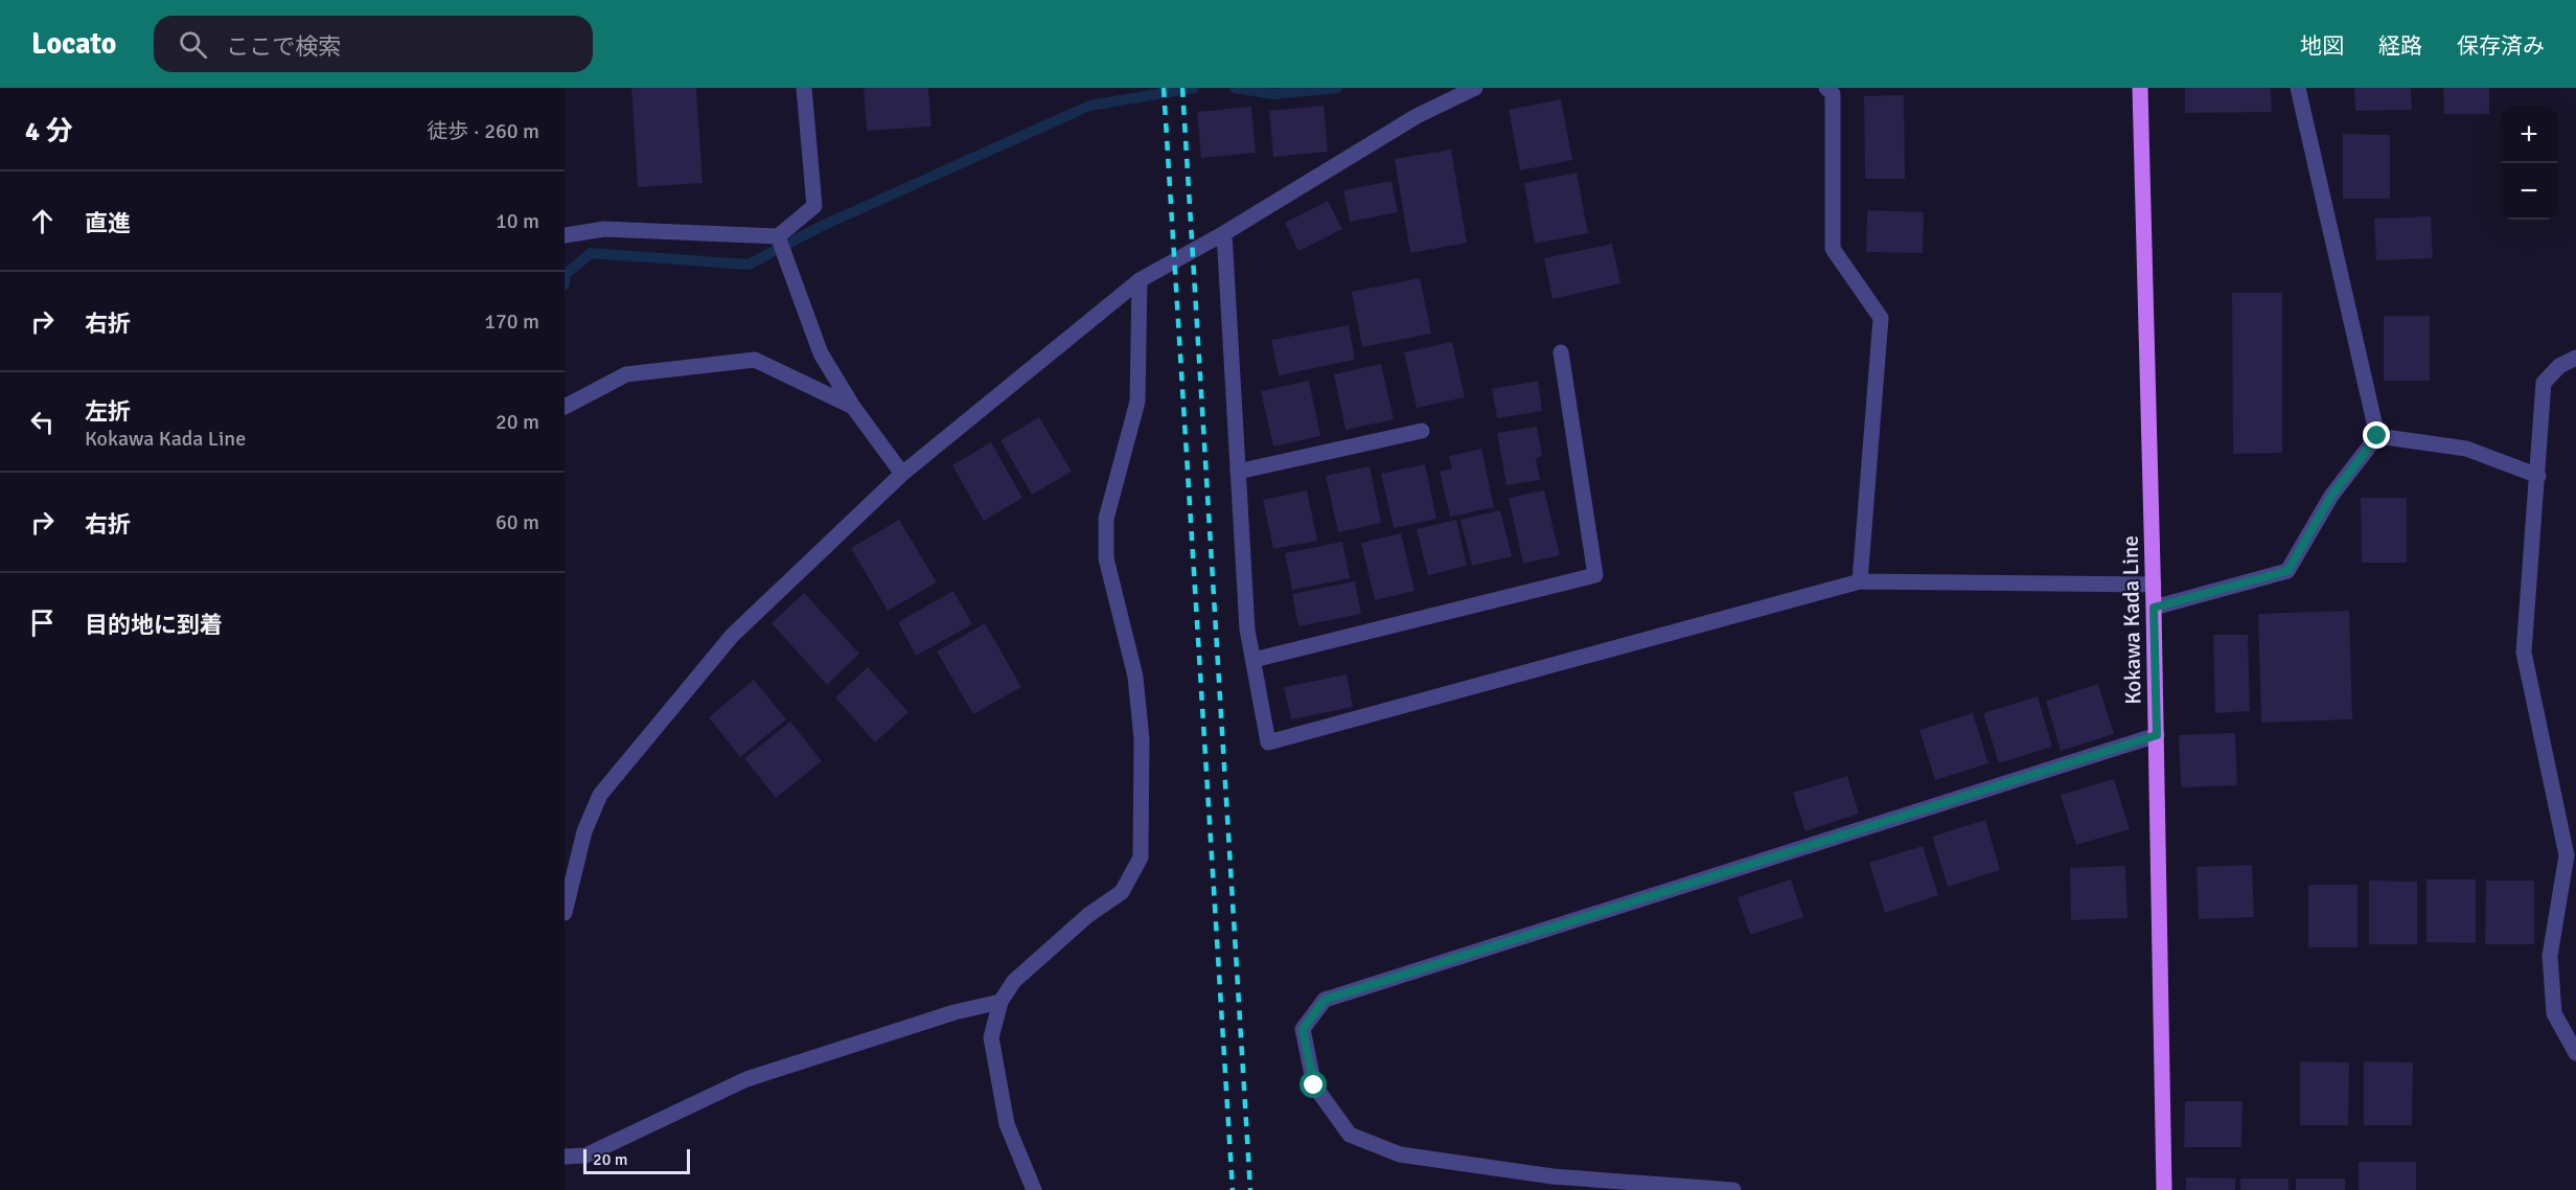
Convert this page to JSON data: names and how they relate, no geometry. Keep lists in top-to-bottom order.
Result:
{
  "streets": {
    "main road": ["Kokawa Kada Line"]
  },
  "scale_bar": "20 m",
  "page": {
    "header": "Locato",
    "search": "ここで検索",
    "nav": ["地図", "経路", "保存済み"],
    "heading": ["4 分", "徒歩 · 260 m"],
    "map_buttons": ["+", "−"],
    "list": [
      ["直進", "10 m"],
      ["右折", "170 m"],
      ["左折", "Kokawa Kada Line", "20 m"],
      ["右折", "60 m"],
      "目的地に到着"
    ],
    "scale": "20 m"
  }
}
